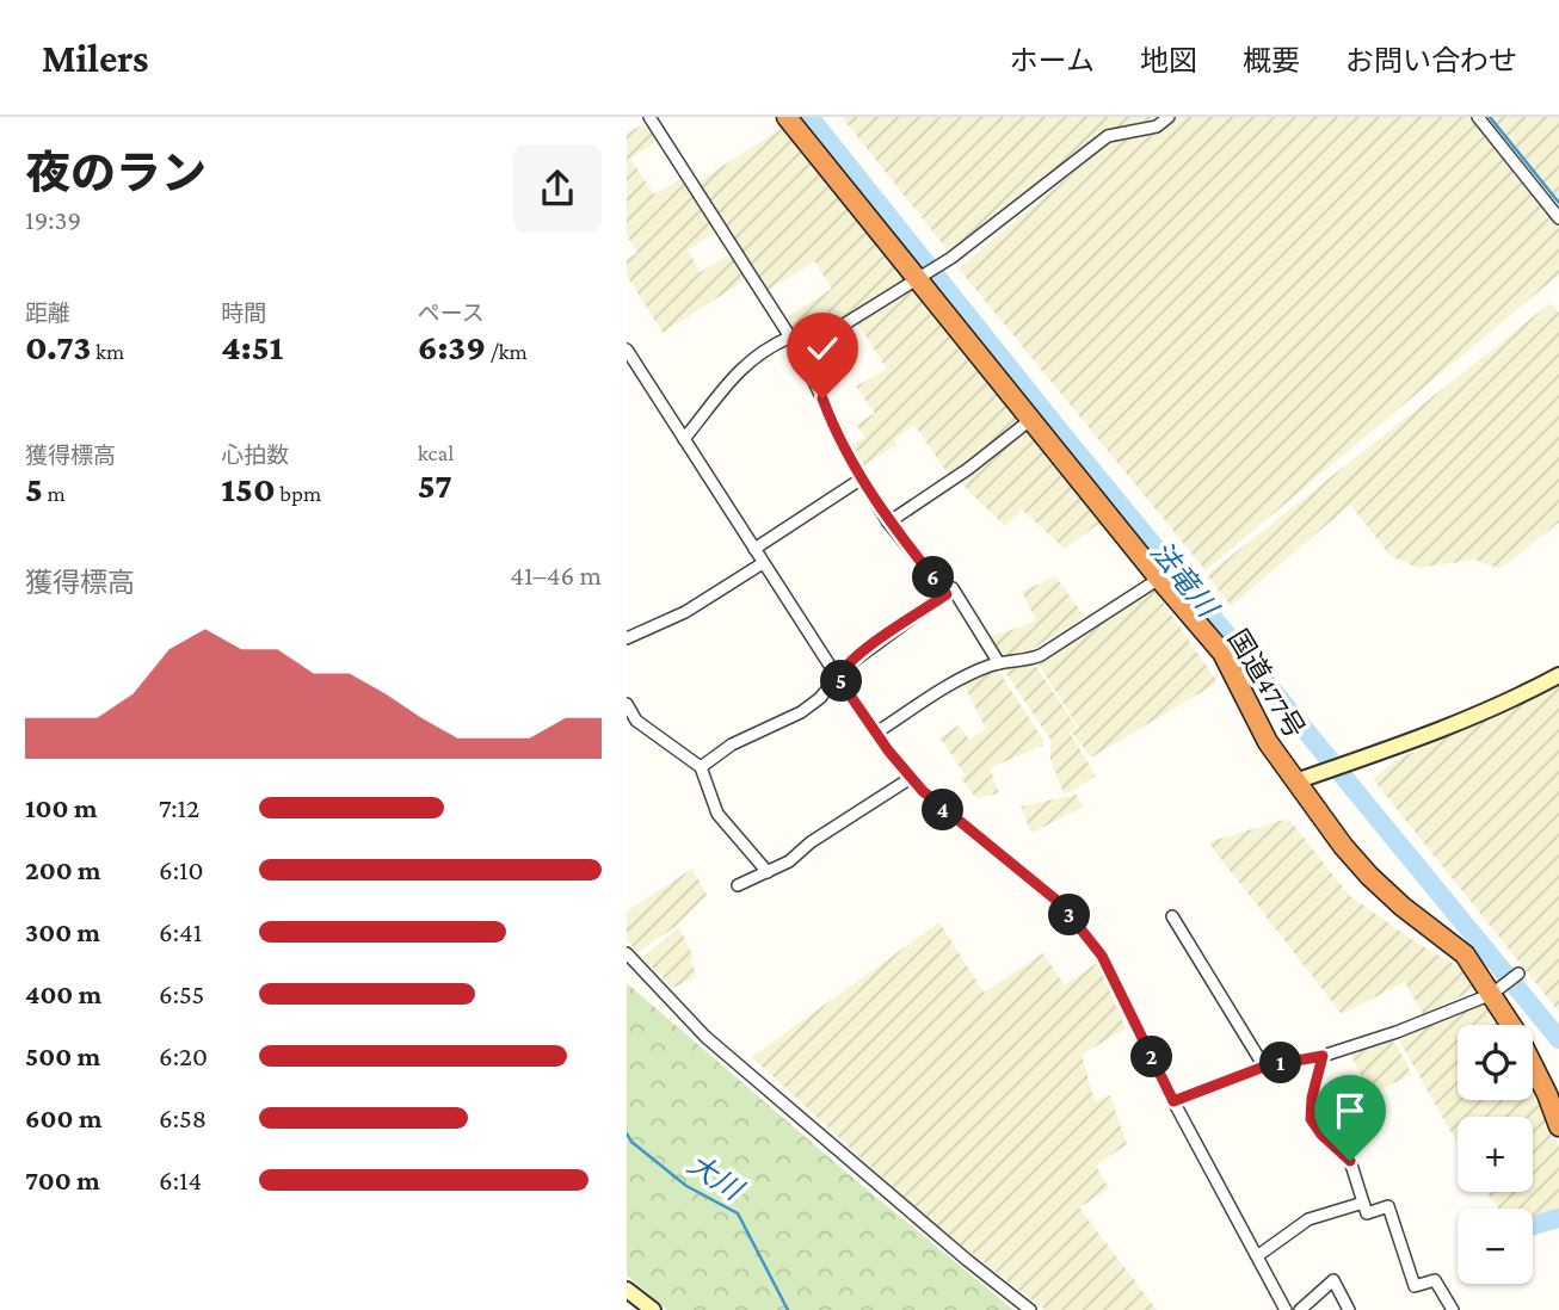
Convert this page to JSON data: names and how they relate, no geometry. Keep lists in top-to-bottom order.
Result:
{
  "streets": {
    "highway": ["国道477号"]
  },
  "water": ["法竜川", "大川"],
  "page": {
    "header": "Milers",
    "nav": [
      "ホーム",
      "地図",
      "概要",
      "お問い合わせ"
    ],
    "heading": ["夜のラン", "19:39"],
    "stats": [
      ["距離", "0.73 km"],
      ["時間", "4:51"],
      ["ペース", "6:39 /km"],
      ["獲得標高", "5 m"],
      ["心拍数", "150 bpm"],
      ["kcal", "57"]
    ],
    "chart": ["獲得標高", "41–46 m"],
    "pins": [
      "6",
      "5",
      "4",
      "3",
      "2",
      "1"
    ],
    "list": [
      {
        "name": "100 m",
        "note": "7:12"
      },
      {
        "name": "200 m",
        "note": "6:10"
      },
      {
        "name": "300 m",
        "note": "6:41"
      },
      {
        "name": "400 m",
        "note": "6:55"
      },
      {
        "name": "500 m",
        "note": "6:20"
      },
      {
        "name": "600 m",
        "note": "6:58"
      },
      {
        "name": "700 m",
        "note": "6:14"
      }
    ],
    "map_buttons": ["+", "−"]
  }
}
